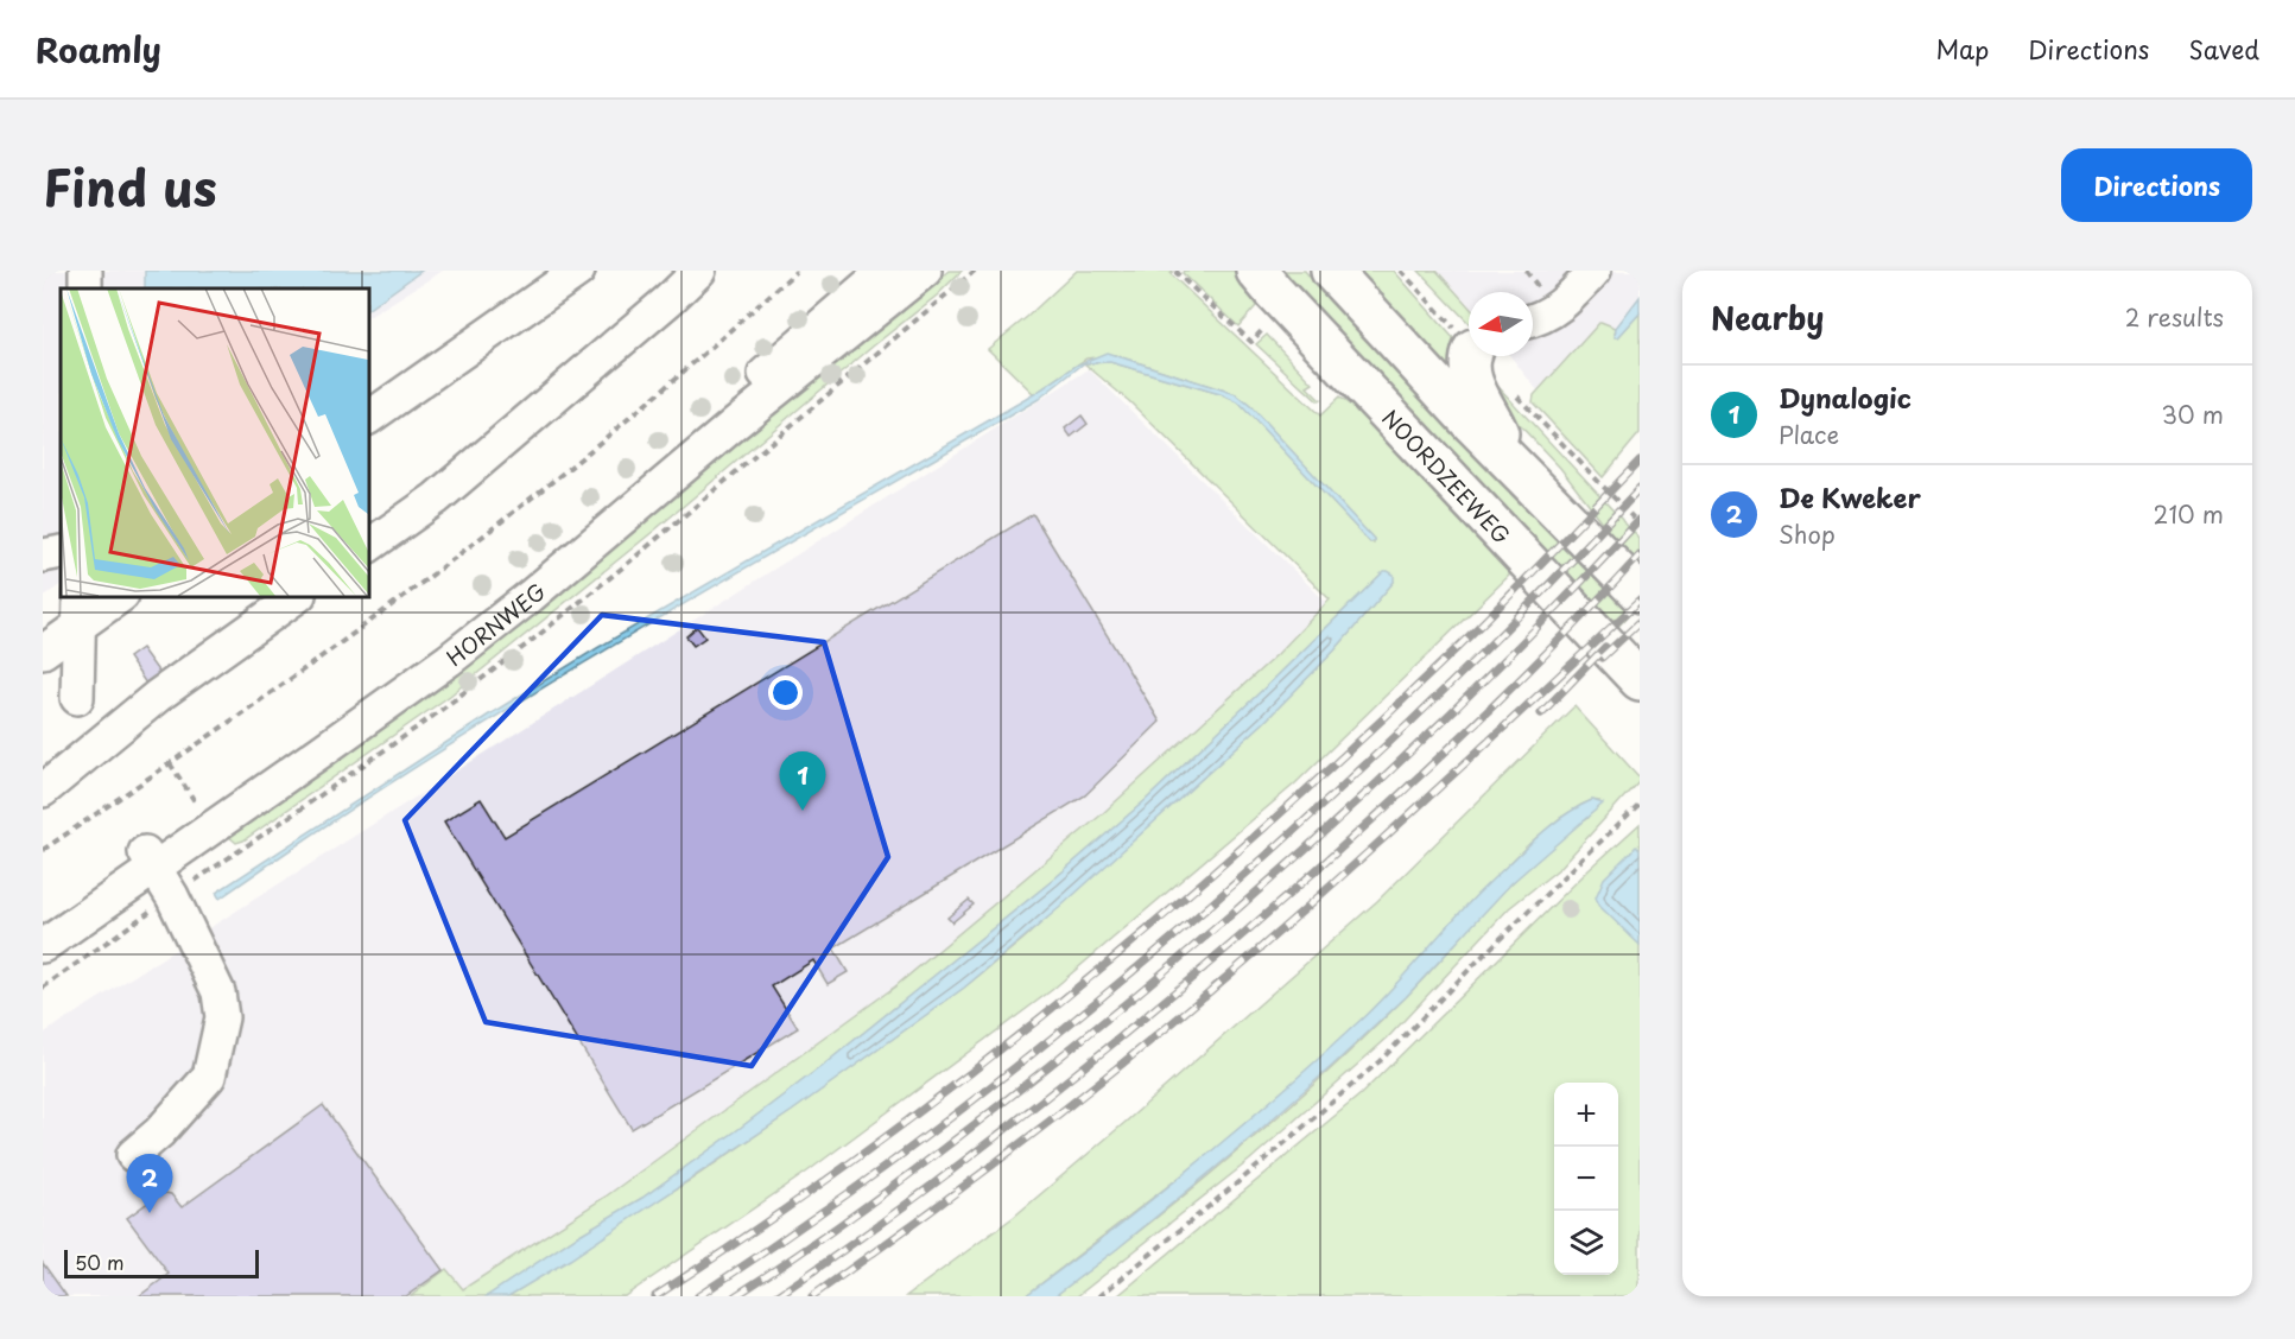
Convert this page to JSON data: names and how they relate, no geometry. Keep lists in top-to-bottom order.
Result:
{
  "streets": {
    "main road": ["NOORDZEEWEG"],
    "street": ["HORNWEG"]
  },
  "scale_bar": "50 m",
  "north": "left",
  "page": {
    "header": "Roamly",
    "nav": ["Map", "Directions", "Saved"],
    "title": "Find us",
    "buttons": "Directions",
    "heading": ["Nearby", "2 results"],
    "list": [
      {
        "mark": "1",
        "name": "Dynalogic",
        "note": "Place",
        "value": "30 m"
      },
      {
        "mark": "2",
        "name": "De Kweker",
        "note": "Shop",
        "value": "210 m"
      }
    ],
    "pins": ["1", "2"],
    "map_buttons": ["+", "−"],
    "scale": "50 m"
  }
}
